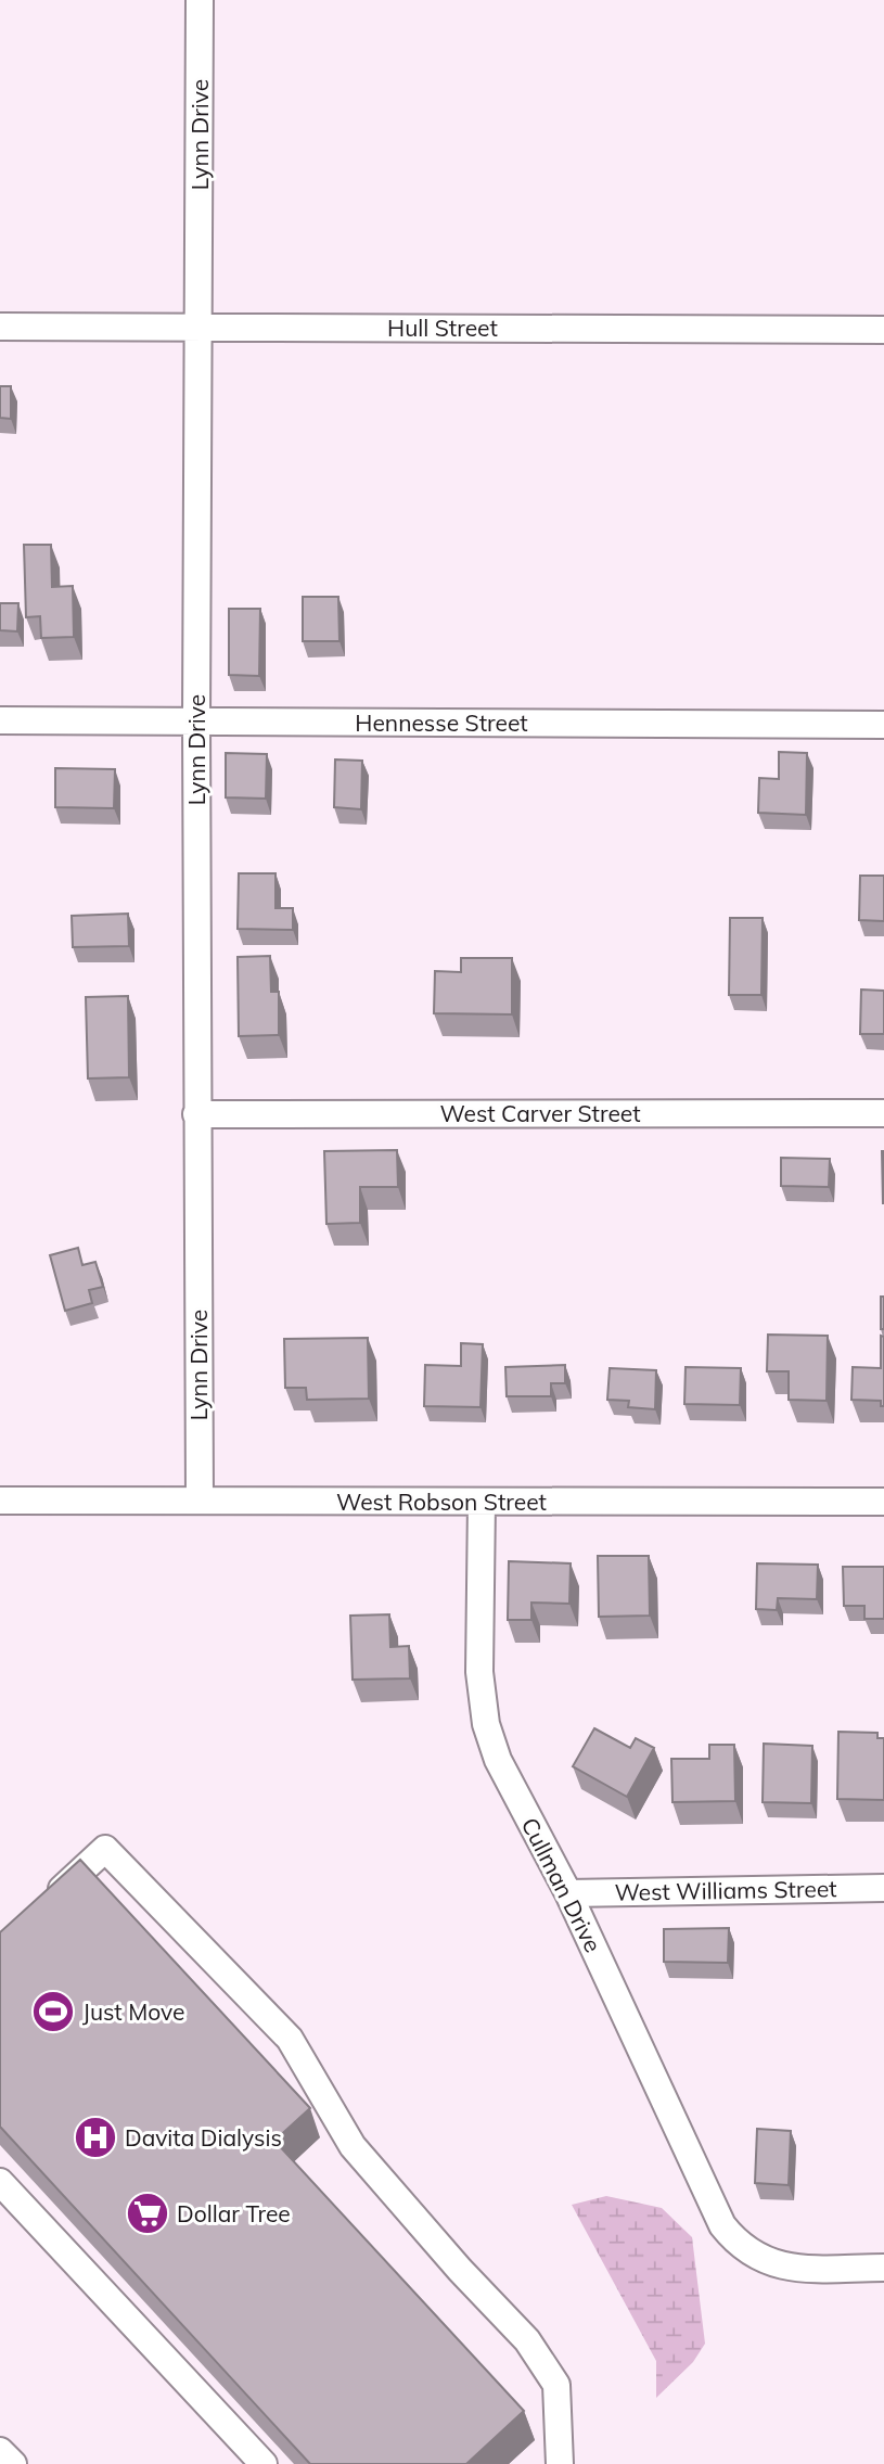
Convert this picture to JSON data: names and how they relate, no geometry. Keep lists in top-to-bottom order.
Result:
{
  "streets": {
    "street": [
      "Lynn Drive",
      "Hull Street",
      "Hennesse Street",
      "West Carver Street",
      "West Robson Street",
      "Cullman Drive",
      "West Williams Street"
    ]
  },
  "crossings": [
    ["Lynn Drive", "Hull Street"],
    ["Lynn Drive", "Hennesse Street"],
    ["Lynn Drive", "West Carver Street"],
    ["Lynn Drive", "West Robson Street"],
    ["West Robson Street", "Cullman Drive"],
    ["Cullman Drive", "West Williams Street"]
  ],
  "places": {
    "sports": ["Just Move"],
    "hospital": ["Davita Dialysis"],
    "supermarket": ["Dollar Tree"]
  }
}
